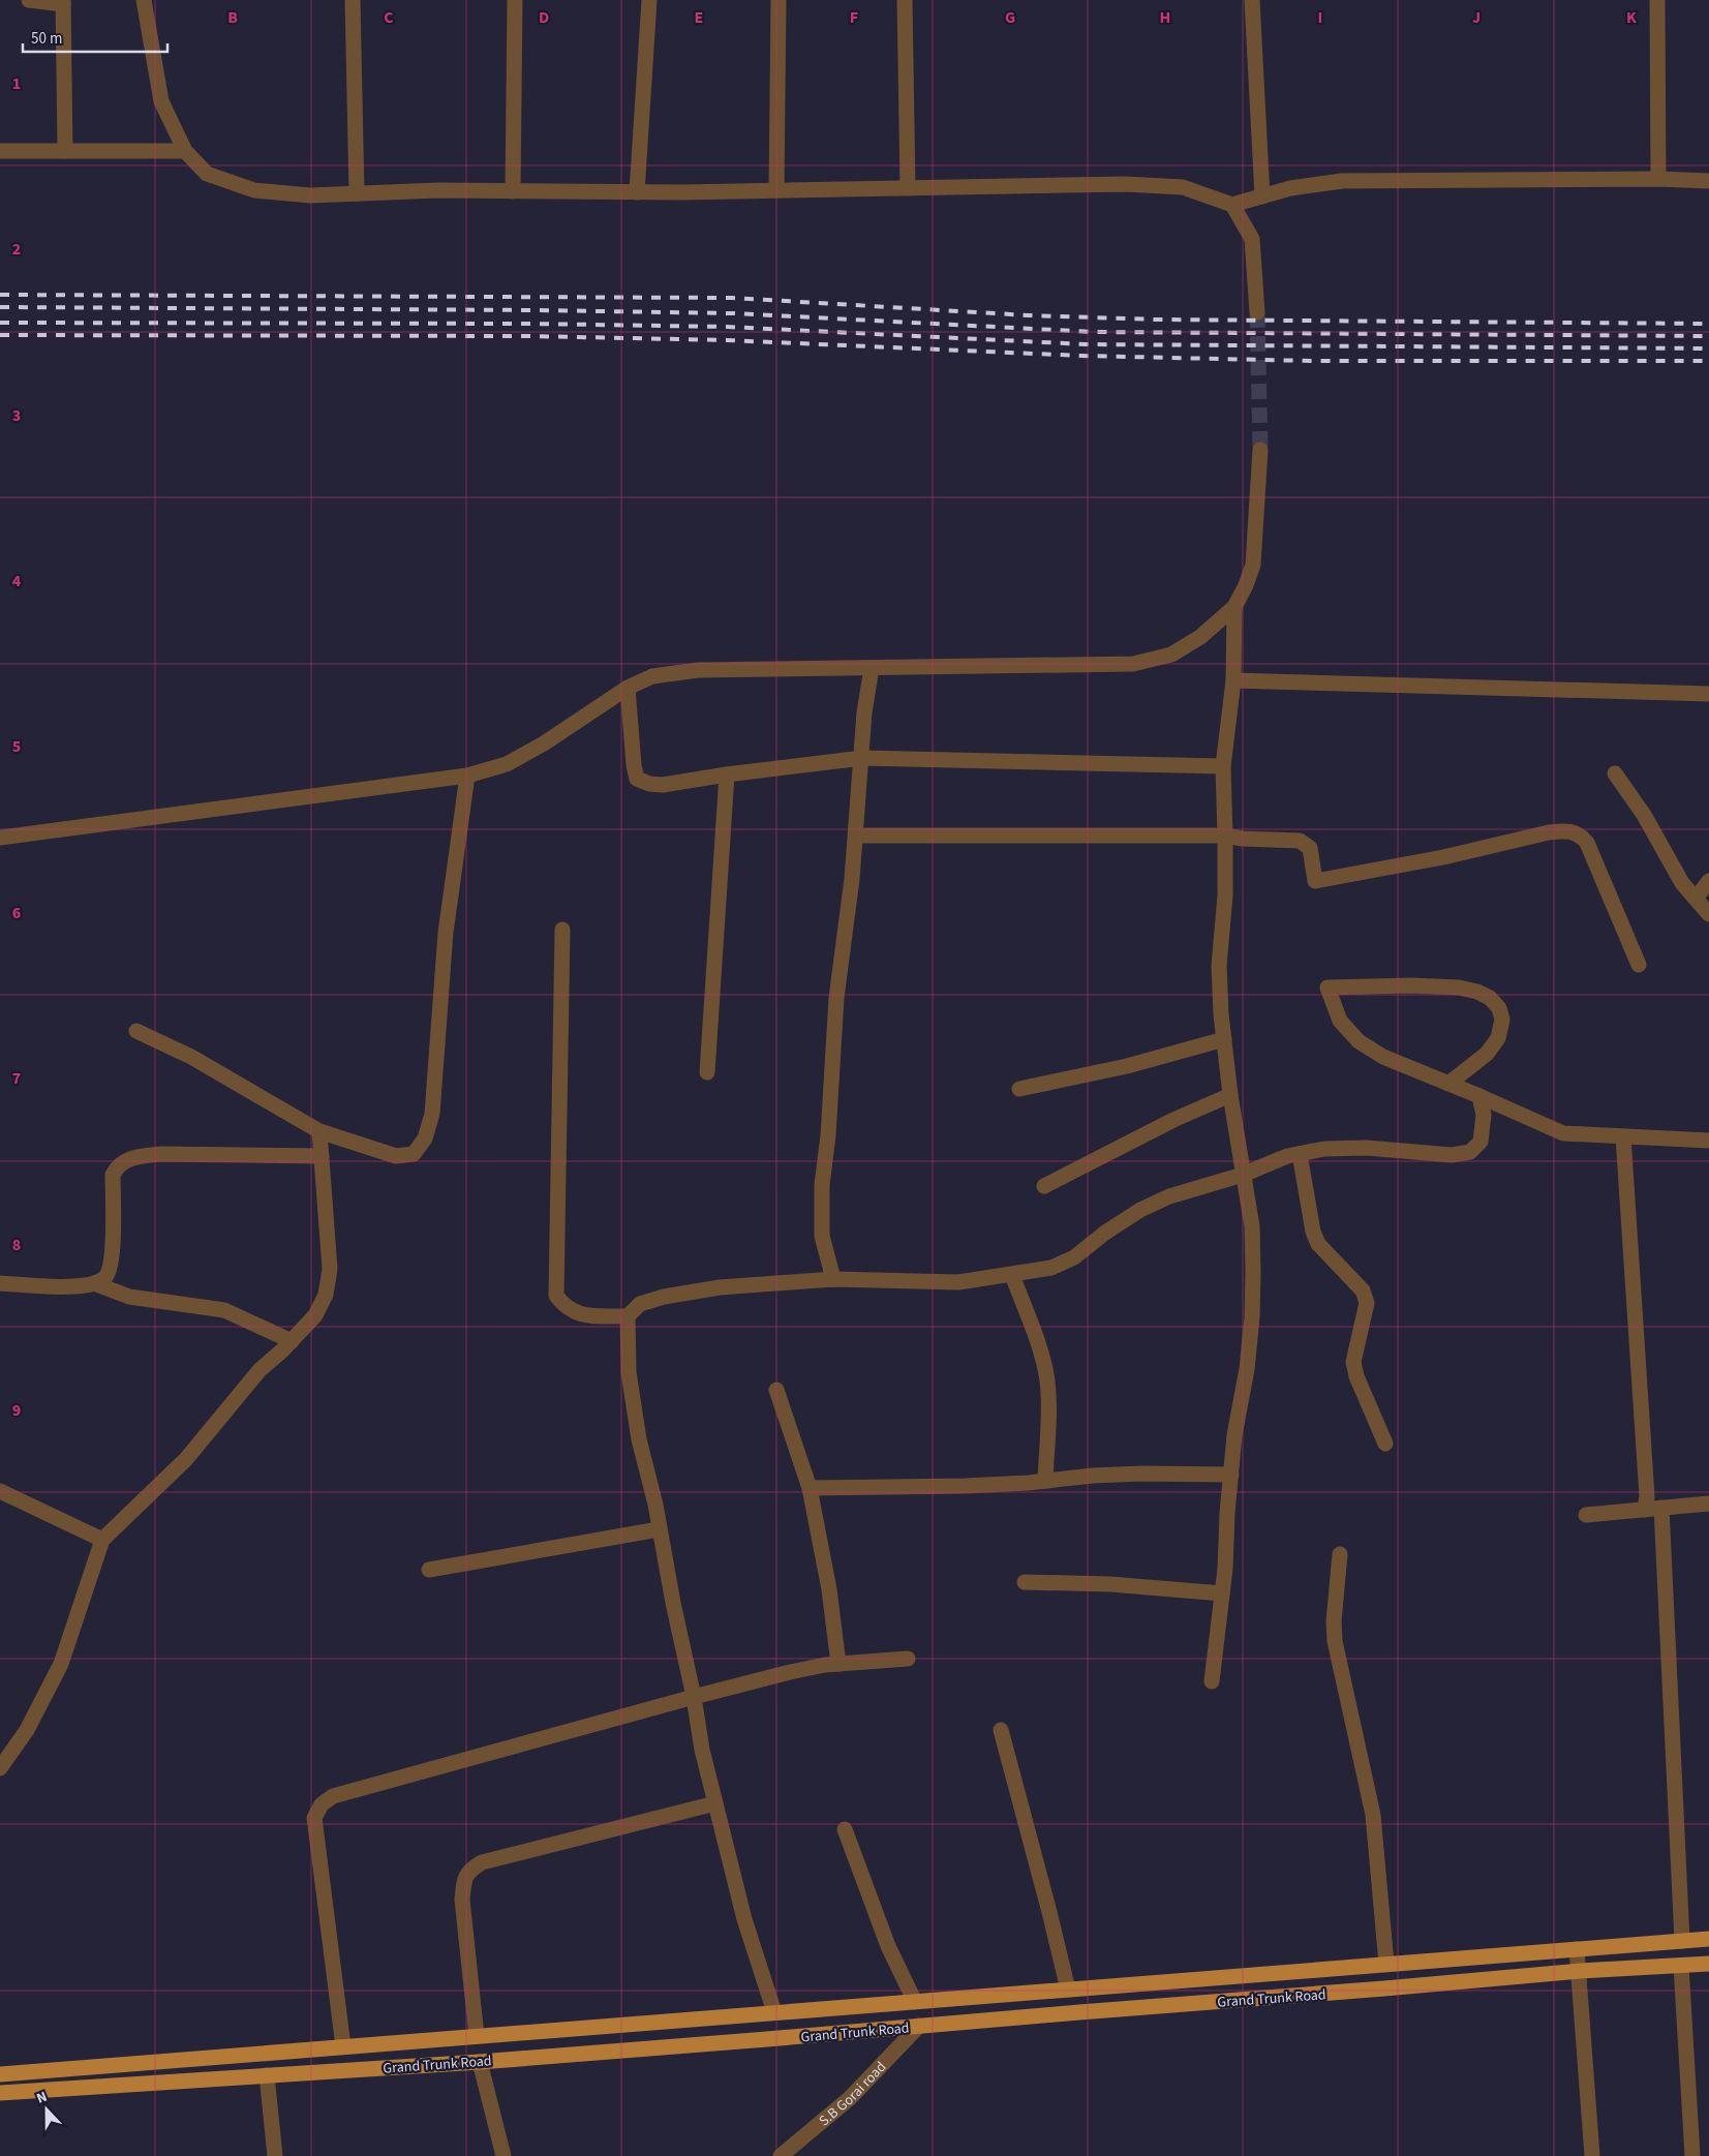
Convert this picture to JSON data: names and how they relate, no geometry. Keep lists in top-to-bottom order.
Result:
{
  "streets": {
    "main road": ["Grand Trunk Road"],
    "street": ["S.B Gorai road"]
  },
  "crossings": [
    ["Grand Trunk Road", "S.B Gorai road"]
  ],
  "scale_bar": "50 m",
  "north": "top",
  "grid": {
    "columns": [
      "B",
      "C",
      "D",
      "E",
      "F",
      "G",
      "H",
      "I",
      "J",
      "K"
    ],
    "rows": [
      "1",
      "2",
      "3",
      "4",
      "5",
      "6",
      "7",
      "8",
      "9"
    ]
  }
}
